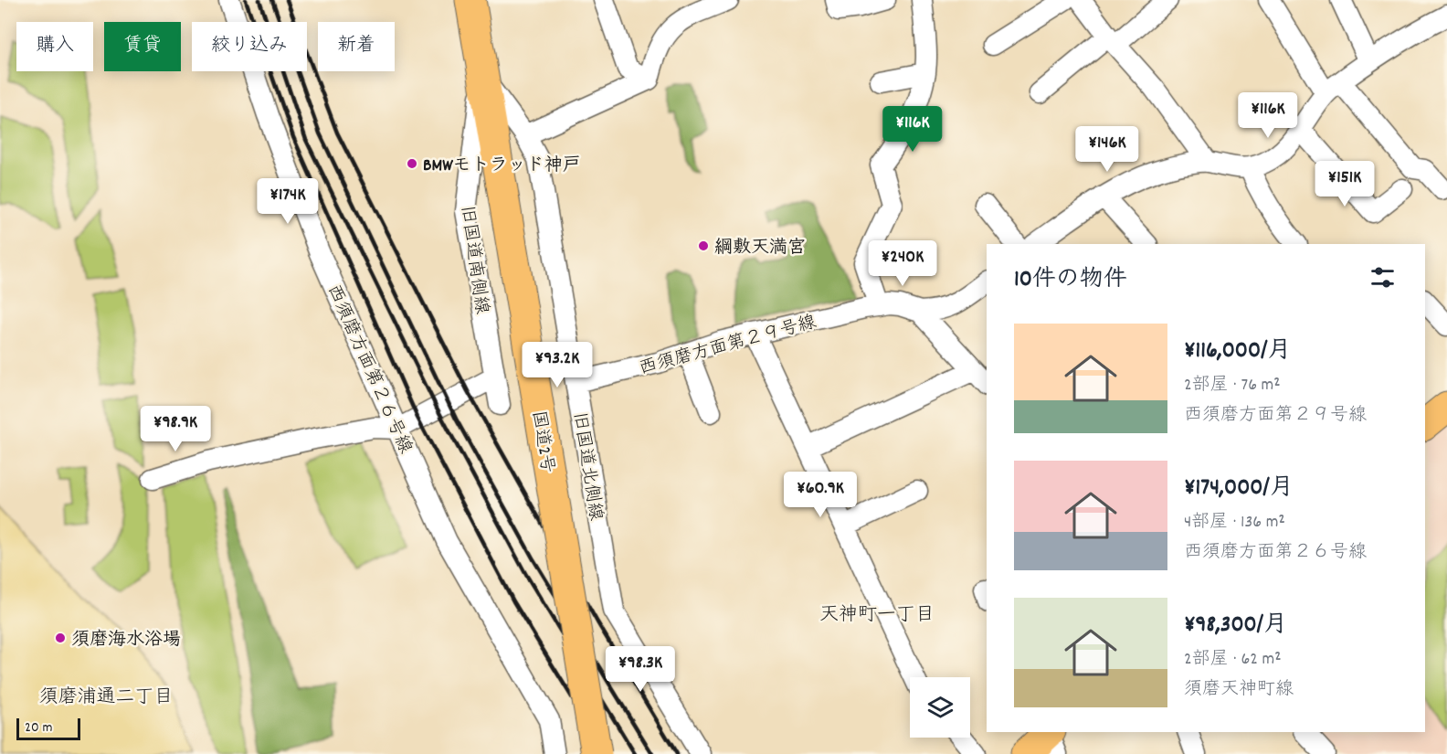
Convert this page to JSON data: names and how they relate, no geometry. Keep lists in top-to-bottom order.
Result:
{
  "streets": {
    "main road": ["国道2号"],
    "street": [
      "旧国道南側線",
      "西須磨方面第２９号線",
      "西須磨方面第２６号線",
      "旧国道北側線"
    ]
  },
  "crossings": [
    ["旧国道南側線", "国道2号"],
    ["旧国道南側線", "旧国道北側線"],
    ["西須磨方面第２９号線", "旧国道北側線"],
    ["国道2号", "旧国道北側線"]
  ],
  "districts": ["天神町一丁目", "須磨浦通二丁目"],
  "places": ["BMWモトラッド神戸", "綱敷天満宮", "須磨海水浴場"],
  "scale_bar": "20 m",
  "page": {
    "chip": [
      "購入",
      "賃貸",
      "絞り込み",
      "新着"
    ],
    "price": [
      "¥116K",
      "¥116K",
      "¥146K",
      "¥151K",
      "¥174K",
      "¥240K",
      "¥93.2K",
      "¥98.9K",
      "¥60.9K",
      "¥98.3K"
    ],
    "heading": "10件の物件",
    "list": [
      {
        "name": "¥116,000/月",
        "note": "2部屋 · 76 m² · 西須磨方面第２９号線"
      },
      {
        "name": "¥174,000/月",
        "note": "4部屋 · 136 m² · 西須磨方面第２６号線"
      },
      {
        "name": "¥98,300/月",
        "note": "2部屋 · 62 m² · 須磨天神町線"
      }
    ],
    "scale": "20 m"
  }
}
